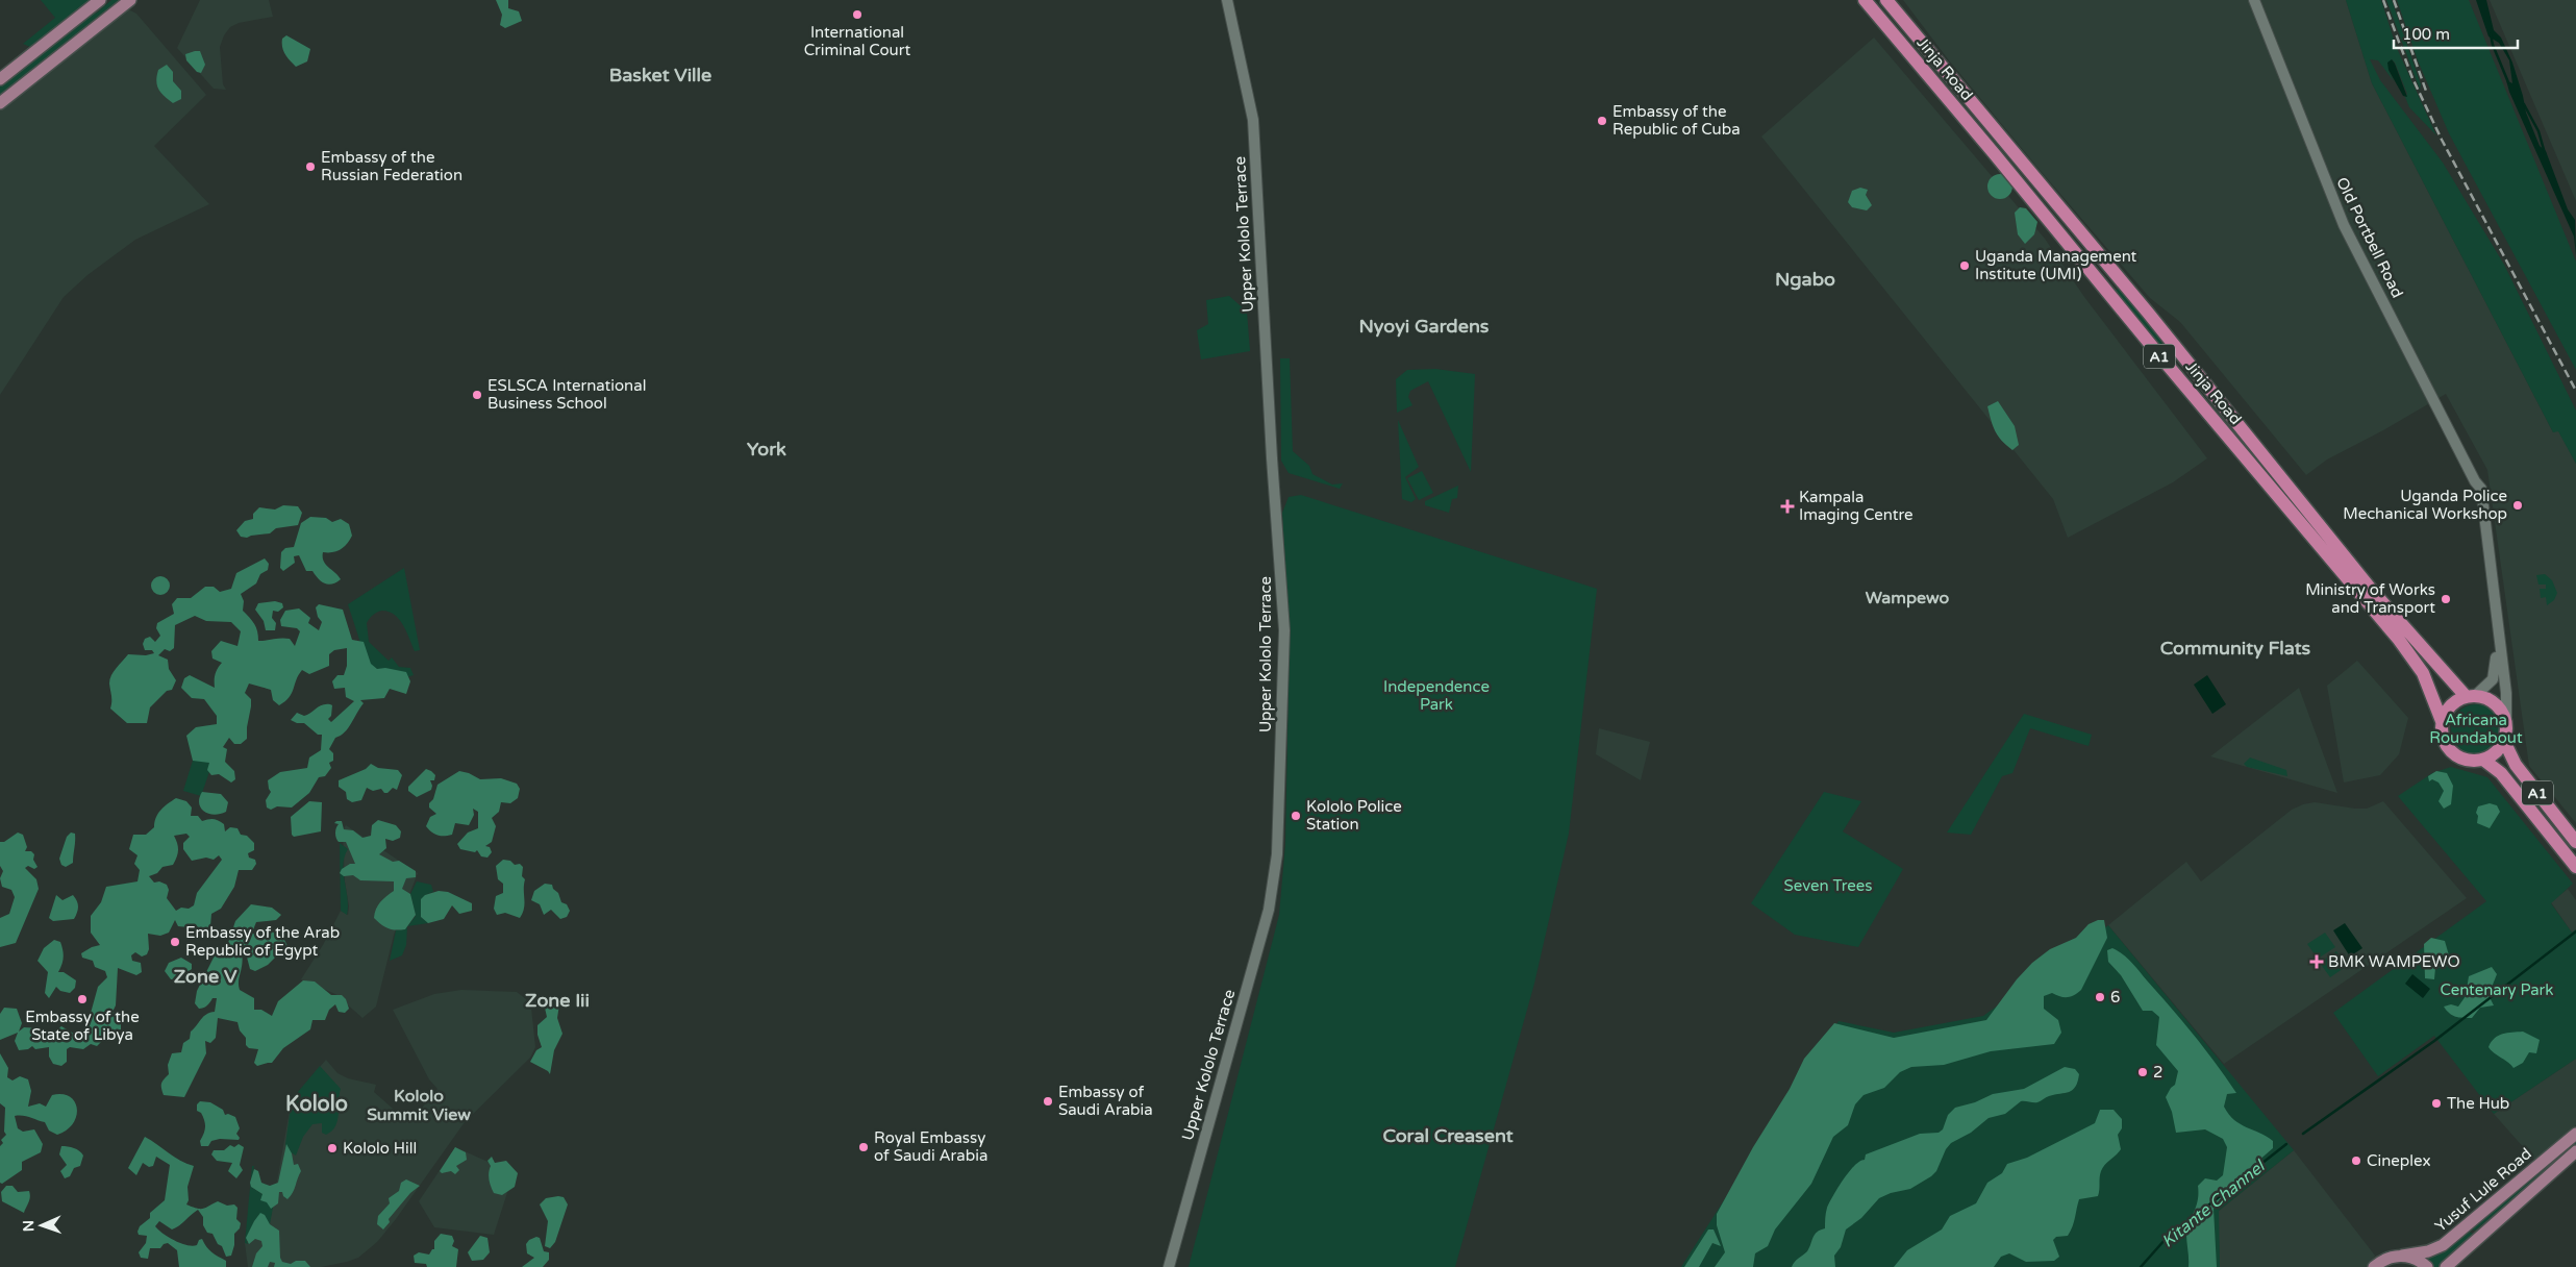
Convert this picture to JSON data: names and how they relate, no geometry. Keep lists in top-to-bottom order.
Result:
{
  "streets": {
    "highway": ["Jinja Road", "A1"],
    "main road": ["Upper Kololo Terrace", "Old Portbell Road", "Yusuf Lule Road"]
  },
  "crossings": [
    ["Jinja Road", "Old Portbell Road"],
    ["Jinja Road", "A1"],
    ["Old Portbell Road", "A1"]
  ],
  "districts": [
    "Basket Ville",
    "Ngabo",
    "Nyoyi Gardens",
    "York",
    "Wampewo",
    "Community Flats",
    "Zone V",
    "Zone Iii",
    "Kololo Summit View",
    "Kololo",
    "Coral Creasent"
  ],
  "water": ["Kitante Channel"],
  "parks": [
    "Independence Park",
    "Africana Roundabout",
    "Seven Trees",
    "Centenary Park"
  ],
  "places": {
    "other": [
      "International Criminal Court",
      "Embassy of the Republic of Cuba",
      "Embassy of the Russian Federation",
      "Uganda Management Institute (UMI)",
      "ESLSCA International Business School",
      "Uganda Police Mechanical Workshop",
      "Ministry of Works and Transport",
      "Kololo Police Station",
      "Embassy of the Arab Republic of Egypt",
      "6",
      "Embassy of the State of Libya",
      "2",
      "Embassy of Saudi Arabia",
      "The Hub",
      "Royal Embassy of Saudi Arabia",
      "Kololo Hill",
      "Cineplex"
    ],
    "health": ["Kampala Imaging Centre", "BMK WAMPEWO"]
  },
  "scale_bar": "100 m",
  "north": "left"
}
